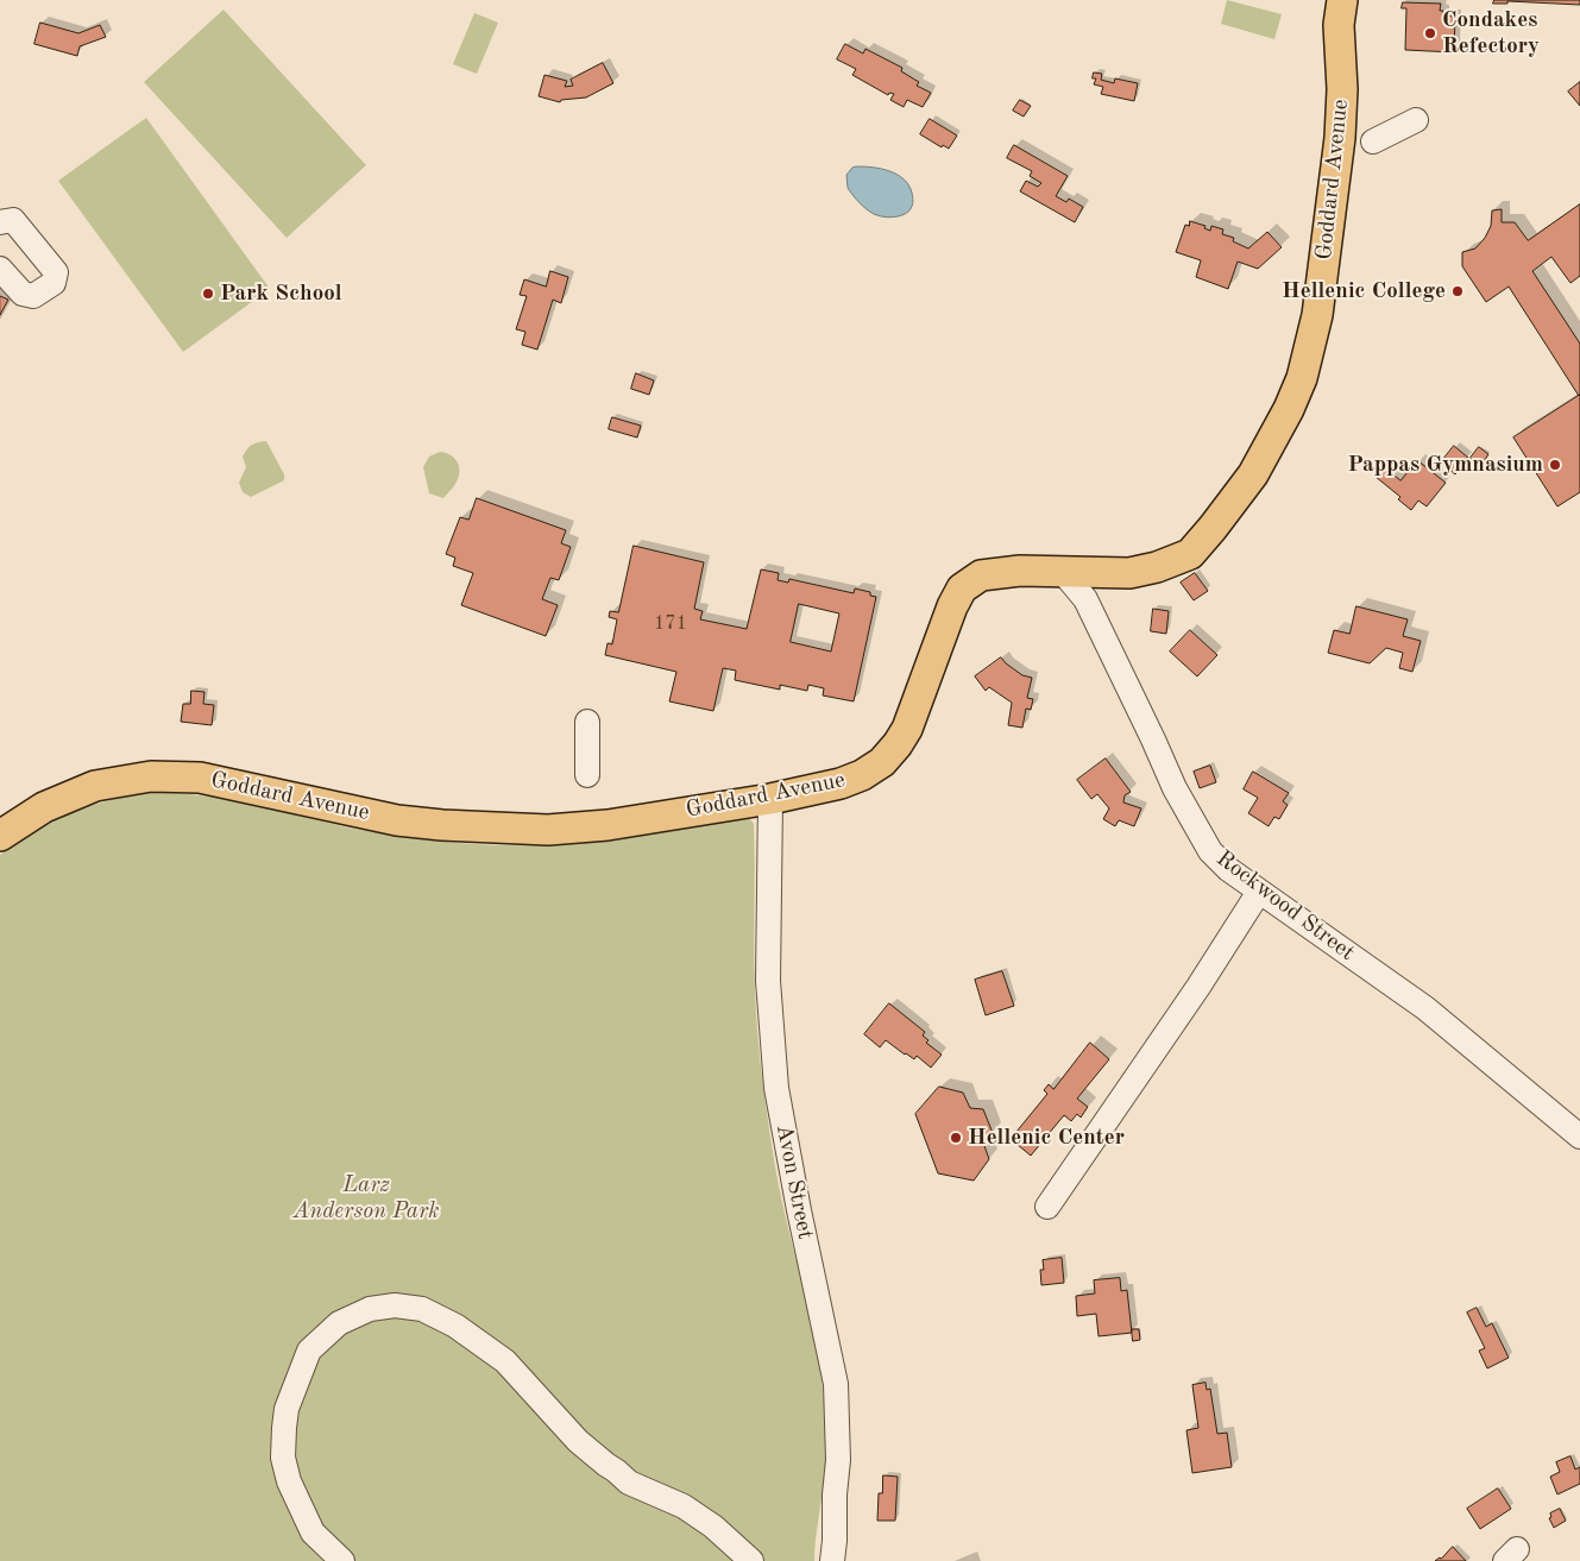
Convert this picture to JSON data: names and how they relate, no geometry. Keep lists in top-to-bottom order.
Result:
{
  "streets": {
    "main road": ["Goddard Avenue"],
    "street": ["Rockwood Street", "Avon Street"]
  },
  "crossings": [
    ["Goddard Avenue", "Rockwood Street"],
    ["Goddard Avenue", "Avon Street"]
  ],
  "parks": ["Larz Anderson Park"],
  "places": [
    "Condakes Refectory",
    "Hellenic College",
    "Park School",
    "Pappas Gymnasium",
    "Hellenic Center"
  ],
  "house_numbers": ["171"]
}
